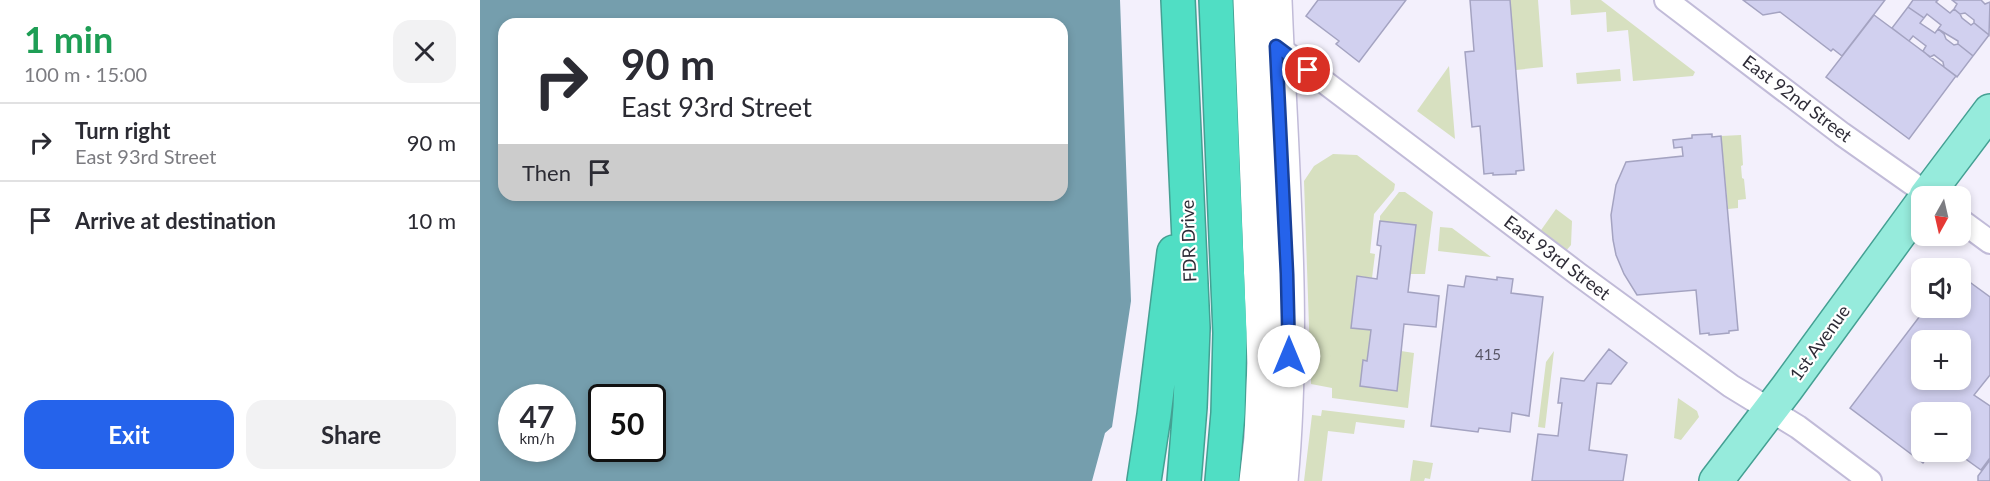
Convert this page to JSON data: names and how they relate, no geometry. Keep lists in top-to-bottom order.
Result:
{
  "streets": {
    "highway": ["FDR Drive"],
    "main road": ["1st Avenue"],
    "street": ["East 92nd Street", "East 93rd Street"]
  },
  "crossings": [
    ["East 93rd Street", "1st Avenue"]
  ],
  "house_numbers": ["415"],
  "north": "bottom",
  "page": {
    "heading": ["1 min", "100 m · 15:00"],
    "turn": ["90 m", "East 93rd Street"],
    "list": [
      {
        "name": "Turn right",
        "note": "East 93rd Street",
        "value": "90 m"
      },
      {
        "name": "Arrive at destination",
        "value": "10 m"
      }
    ],
    "then": "Then",
    "map_buttons": ["+", "−"],
    "speed": "47 km/h",
    "limit": "50",
    "buttons": ["Exit", "Share"]
  }
}
